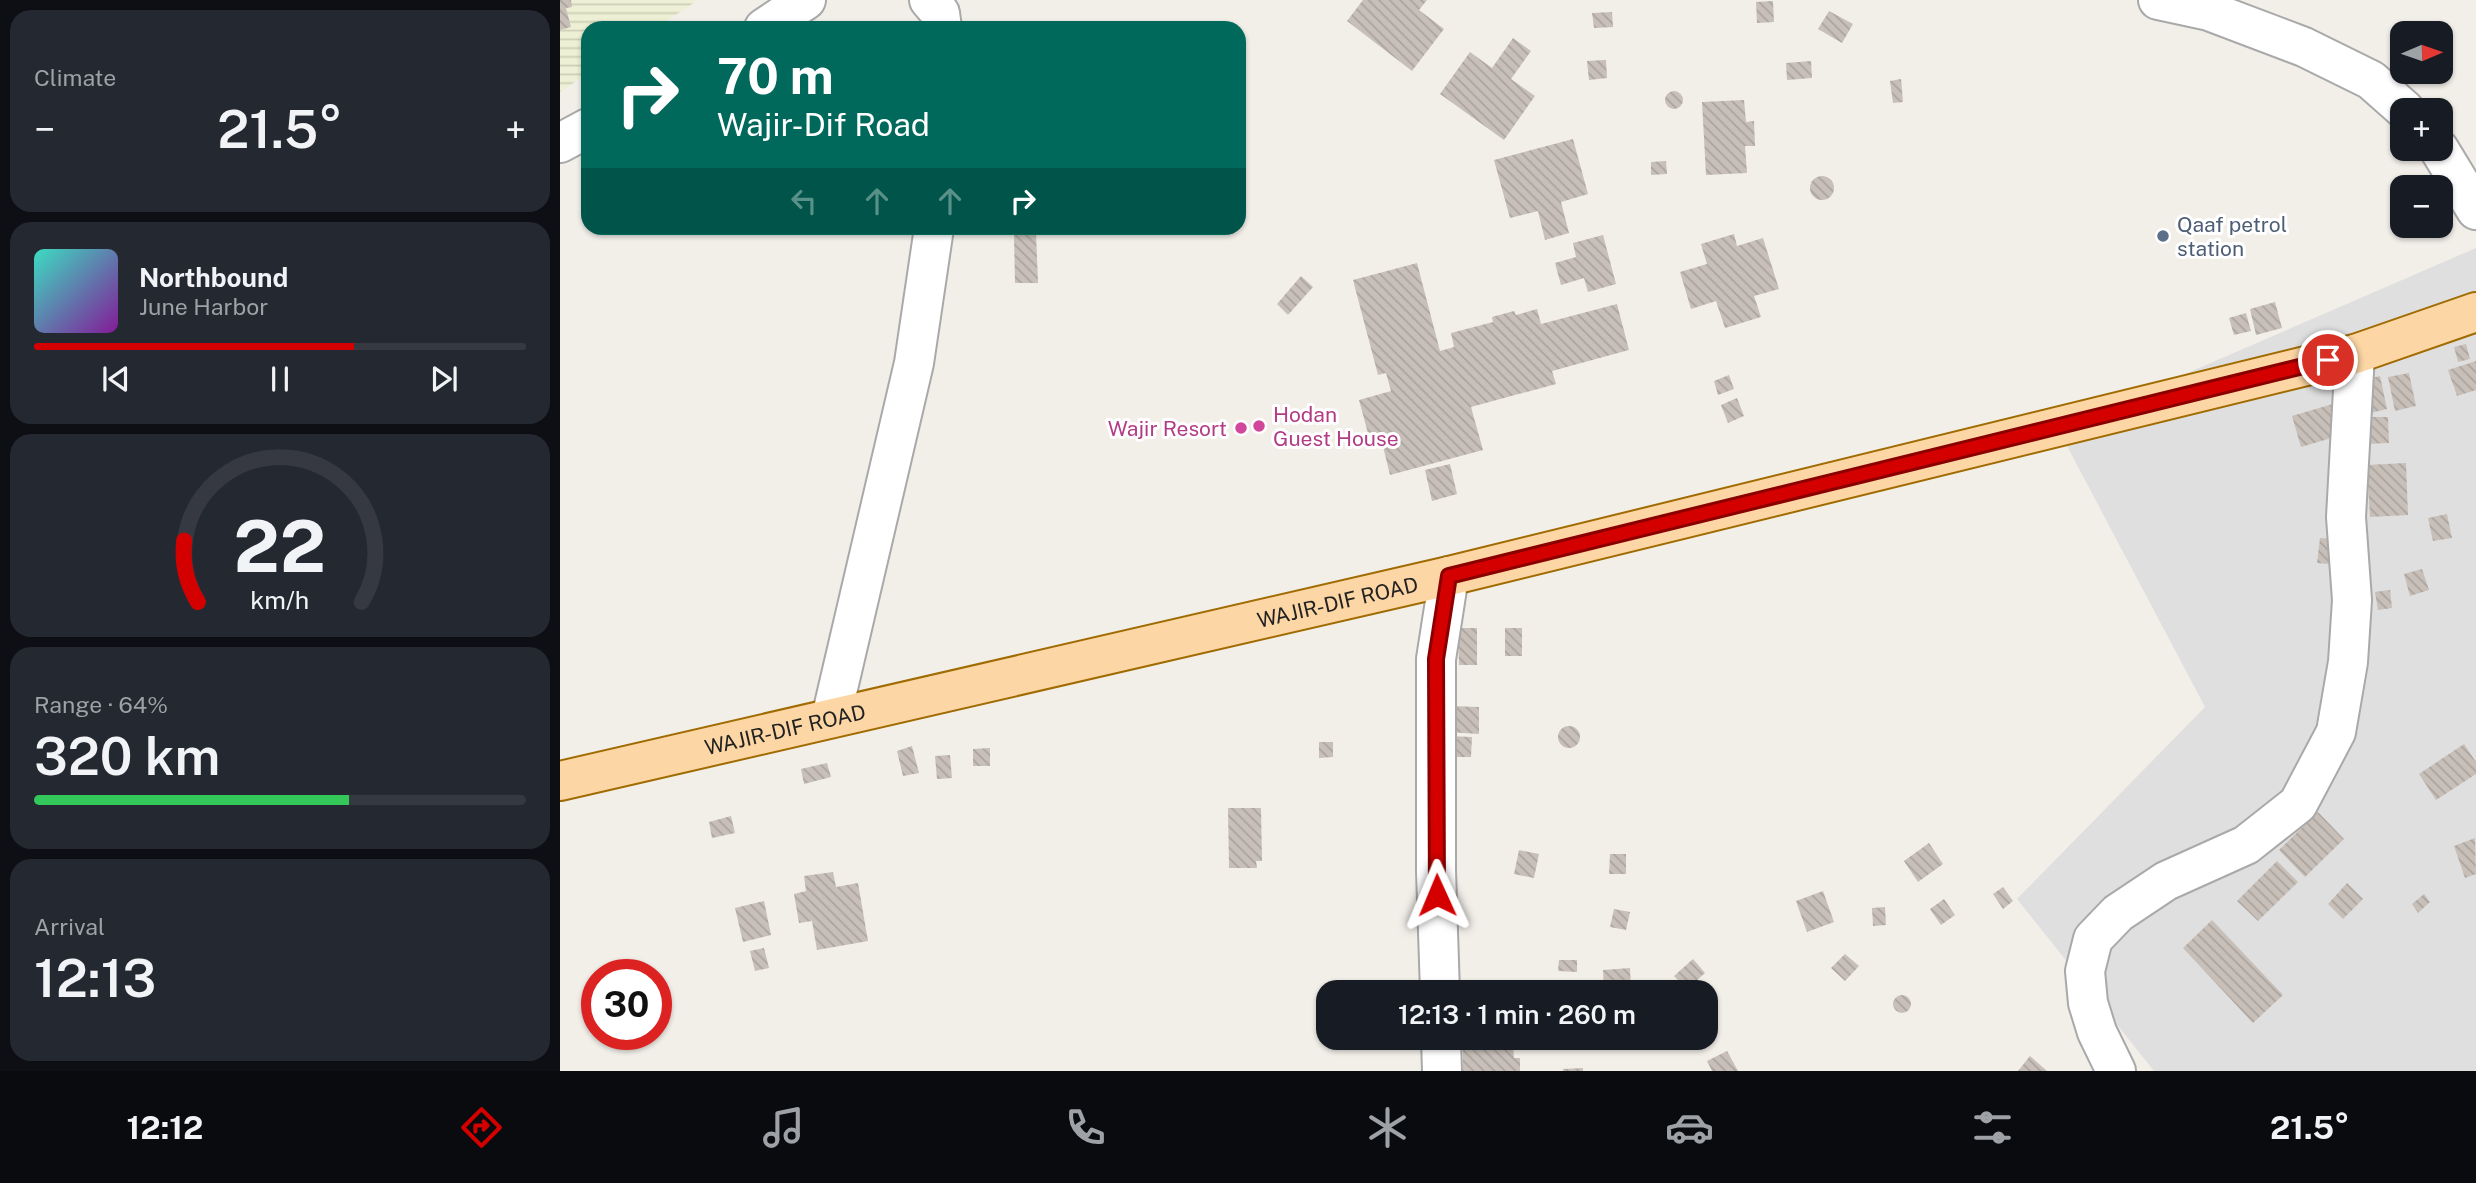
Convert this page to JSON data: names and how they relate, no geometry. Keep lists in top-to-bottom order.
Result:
{
  "streets": {
    "main road": ["WAJIR-DIF ROAD"]
  },
  "places": ["Qaaf petrol station", "Hodan Guest House", "Wajir Resort"],
  "north": "right",
  "page": {
    "tile": [
      "Climate",
      ["Range · 64%", "320 km"],
      ["Arrival", "12:13"]
    ],
    "map_buttons": ["+", "−"],
    "turn": ["70 m", "Wajir-Dif Road"],
    "heat": ["−", "21.5°", "+"],
    "song": ["Northbound", "June Harbor"],
    "limit": "30",
    "trip": "12:13 · 1 min · 260 m",
    "tabs": ["12:12", "21.5°"],
    "gauge": ["22", "km/h"]
  }
}
